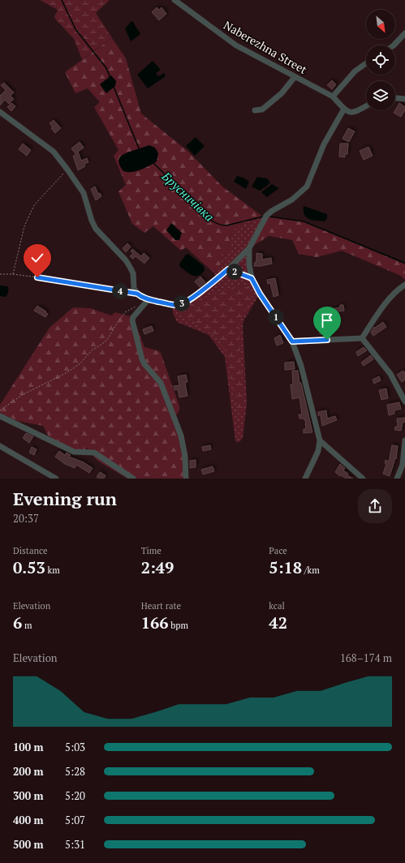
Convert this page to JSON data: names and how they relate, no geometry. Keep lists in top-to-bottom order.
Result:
{
  "streets": {
    "street": ["Naberezhna Street"]
  },
  "water": ["Брусничівка"],
  "north": "bottom right",
  "page": {
    "pins": [
      "2",
      "4",
      "3",
      "1"
    ],
    "heading": ["Evening run", "20:37"],
    "stats": [
      ["Distance", "0.53 km"],
      ["Time", "2:49"],
      ["Pace", "5:18 /km"],
      ["Elevation", "6 m"],
      ["Heart rate", "166 bpm"],
      ["kcal", "42"]
    ],
    "chart": ["Elevation", "168–174 m"],
    "list": [
      {
        "name": "100 m",
        "note": "5:03"
      },
      {
        "name": "200 m",
        "note": "5:28"
      },
      {
        "name": "300 m",
        "note": "5:20"
      },
      {
        "name": "400 m",
        "note": "5:07"
      },
      {
        "name": "500 m",
        "note": "5:31"
      }
    ]
  }
}
